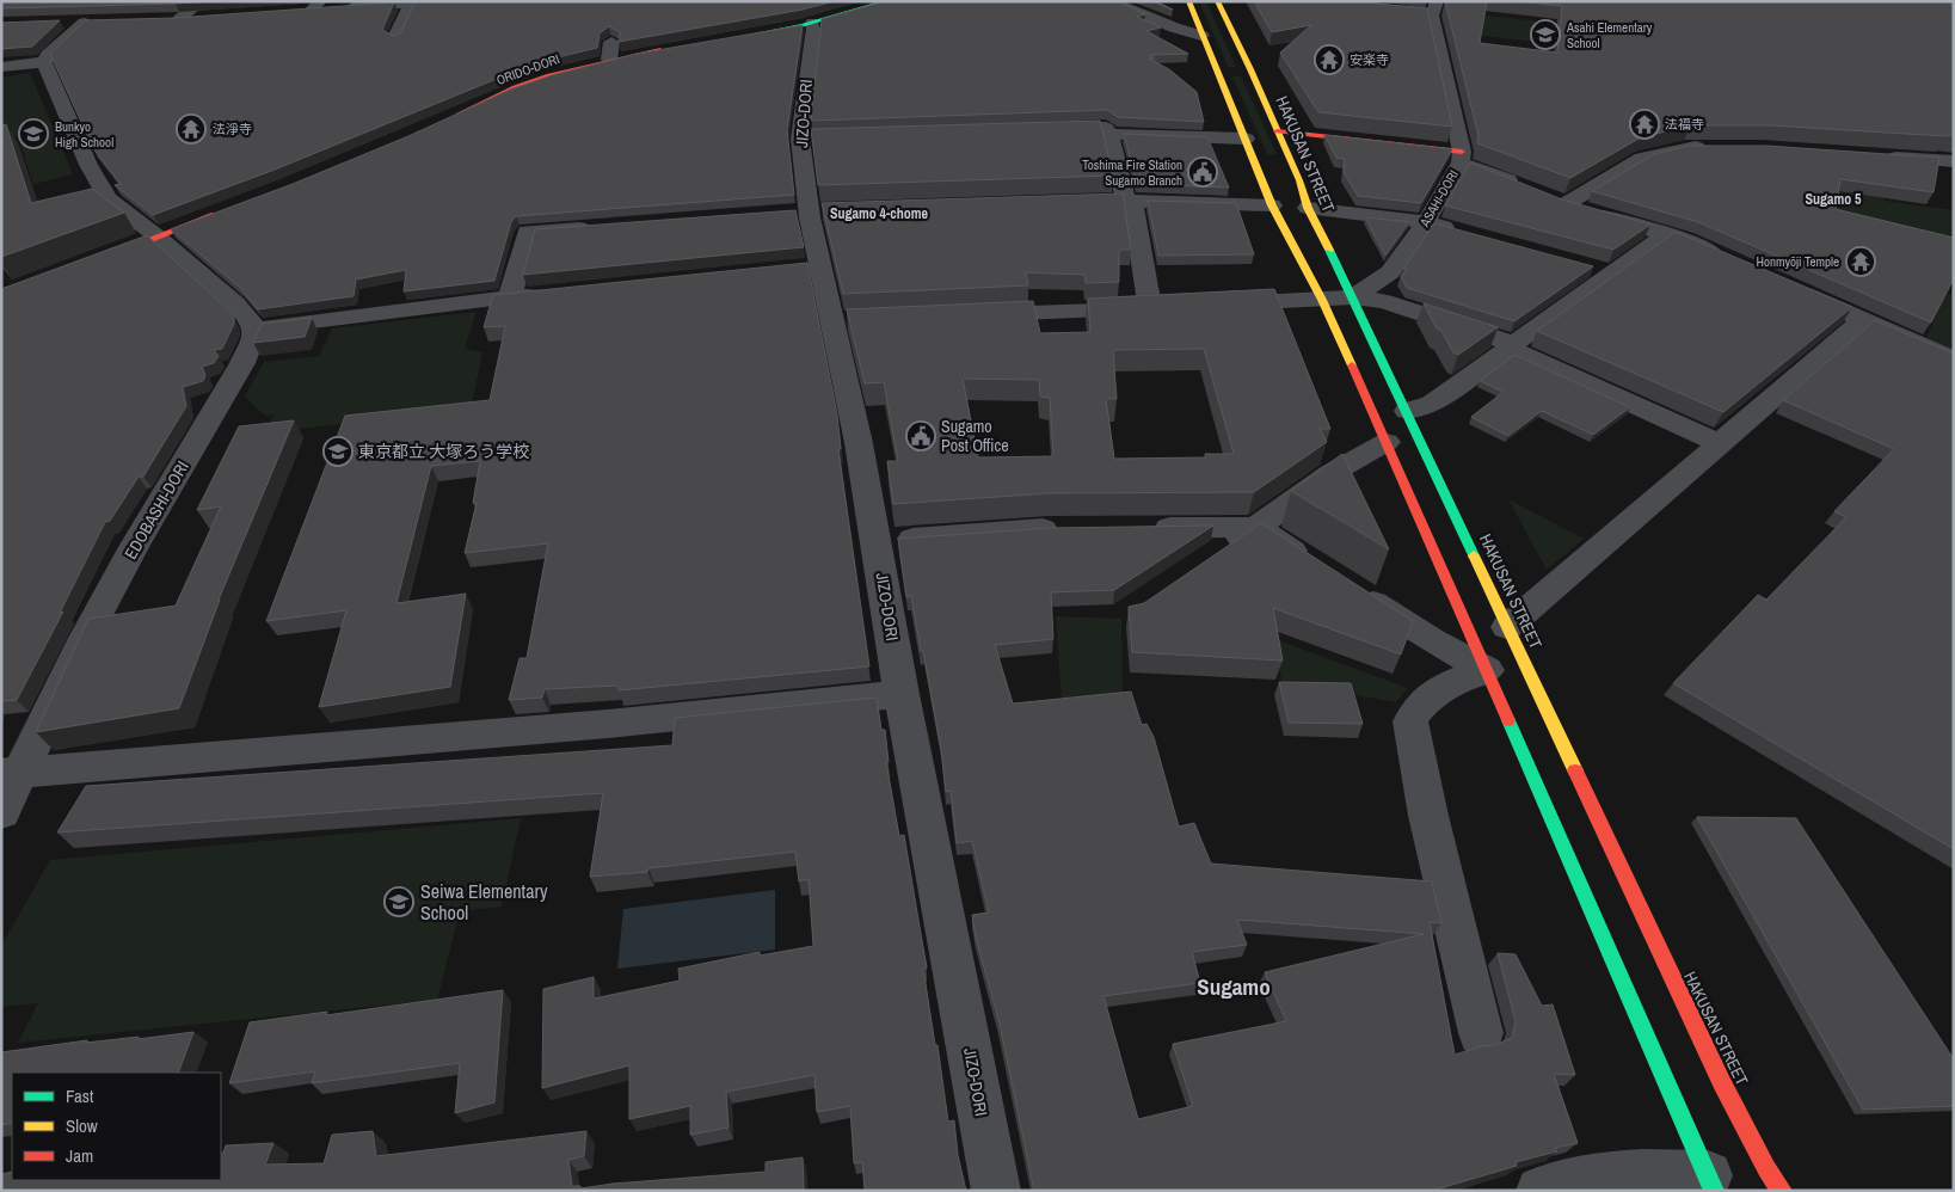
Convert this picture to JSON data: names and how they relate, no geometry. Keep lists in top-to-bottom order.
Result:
{
  "streets": {
    "main road": ["ORIDO-DORI", "HAKUSAN STREET"],
    "street": ["JIZO-DORI", "ASAHI-DORI", "EDOBASHI-DORI"]
  },
  "crossings": [
    ["HAKUSAN STREET", "ASAHI-DORI"]
  ],
  "districts": ["Sugamo 5", "Sugamo 4-chome", "Sugamo"],
  "places": {
    "school or university": [
      "Asahi Elementary School",
      "Bunkyo High School",
      "東京都立 大塚ろう学校",
      "Seiwa Elementary School"
    ],
    "temple": [
      "安楽寺",
      "法福寺",
      "法淨寺",
      "Honmyōji Temple"
    ],
    "public building": ["Toshima Fire Station Sugamo Branch", "Sugamo Post Office"]
  },
  "legend": ["Fast", "Slow", "Jam"]
}
